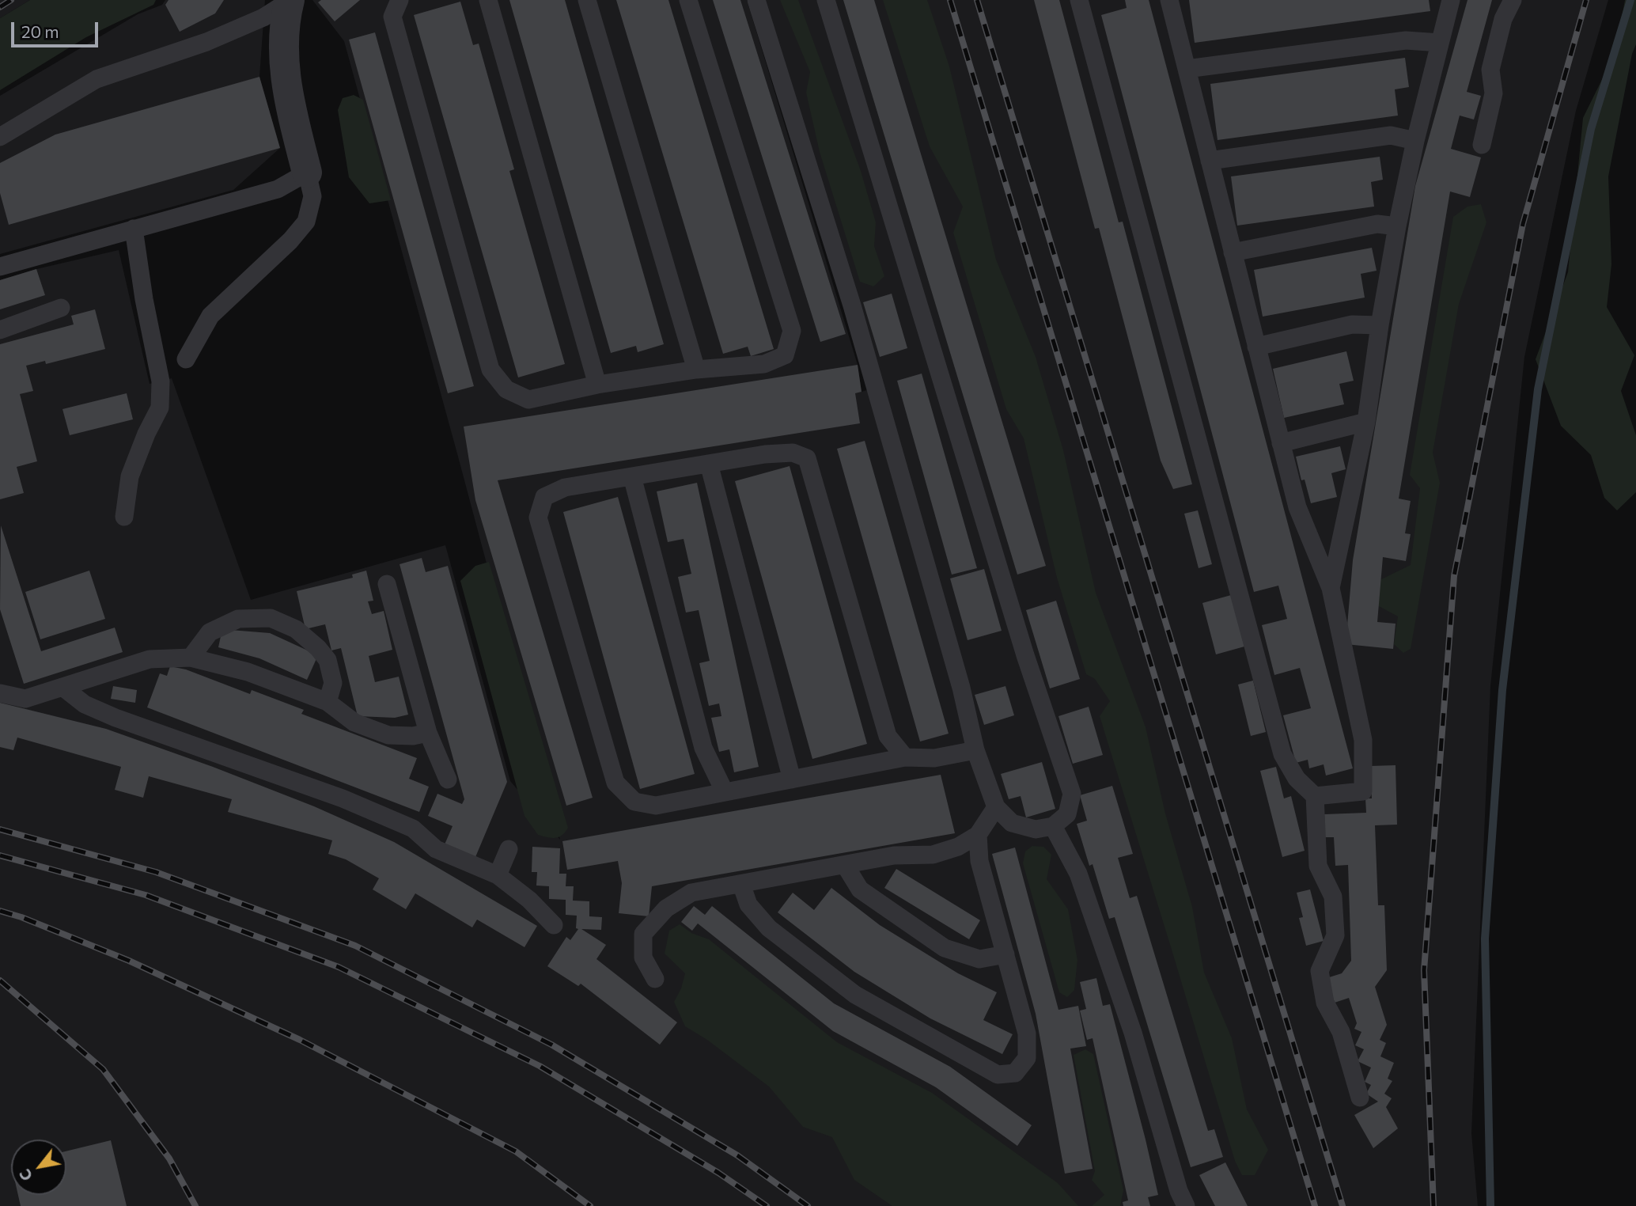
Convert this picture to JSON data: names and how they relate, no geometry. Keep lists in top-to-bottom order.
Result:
{
  "scale_bar": "20 m",
  "north": "bottom left"
}
